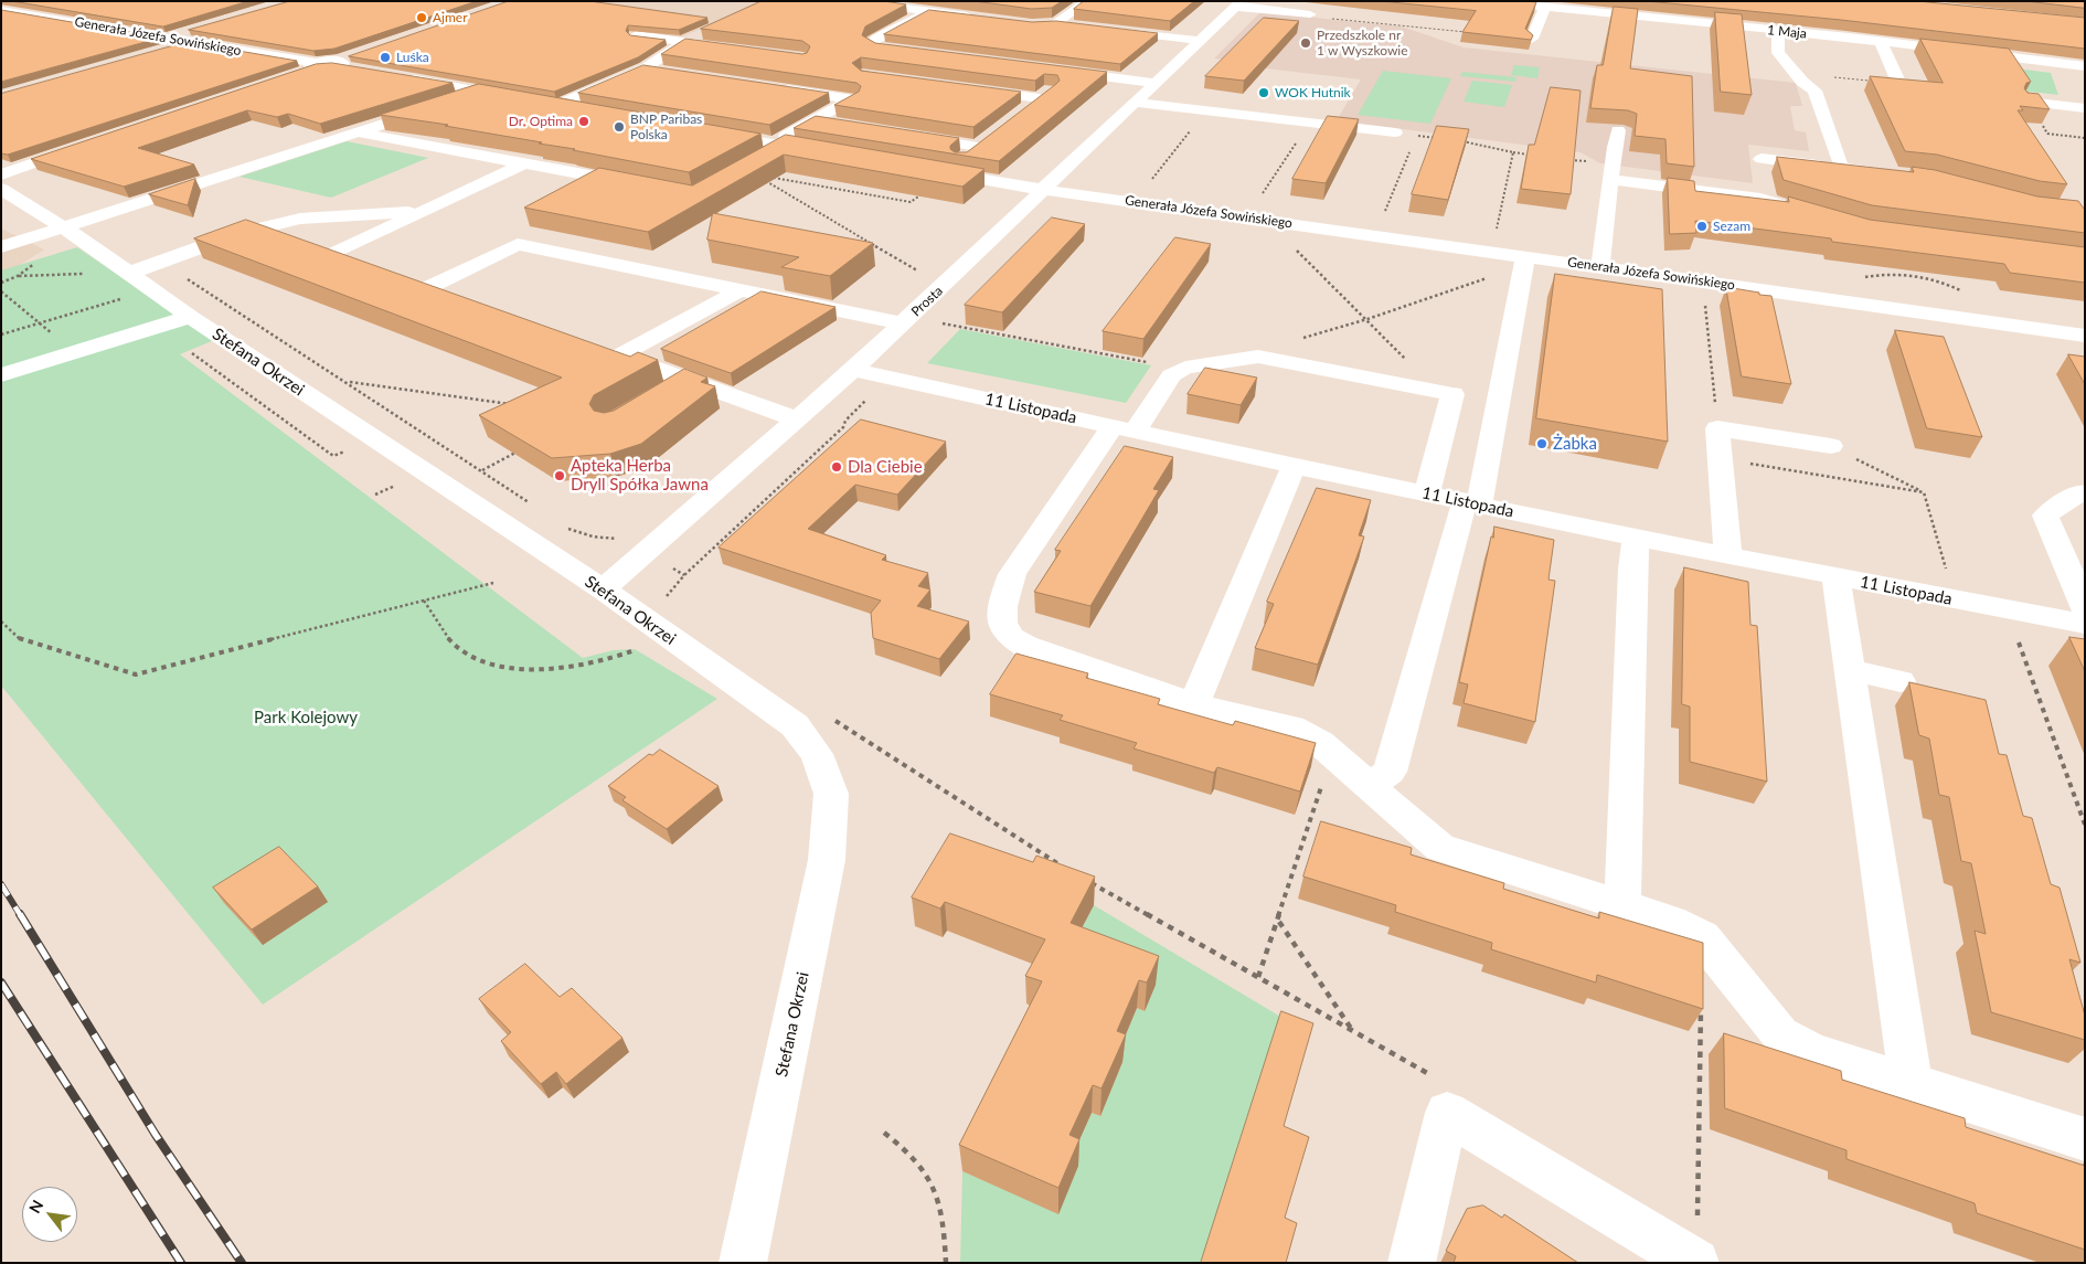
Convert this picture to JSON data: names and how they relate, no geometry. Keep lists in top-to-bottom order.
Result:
{
  "streets": {
    "street": [
      "1 Maja",
      "Generała Józefa Sowińskiego",
      "Prosta",
      "Stefana Okrzei",
      "11 Listopada"
    ]
  },
  "crossings": [
    ["Generała Józefa Sowińskiego", "Prosta"],
    ["Prosta", "Stefana Okrzei"],
    ["Prosta", "11 Listopada"]
  ],
  "parks": ["Park Kolejowy"],
  "places": [
    "Ajmer",
    "Przedszkole nr 1 w Wyszkowie",
    "Luśka",
    "WOK Hutnik",
    "Dr. Optima",
    "BNP Paribas Polska",
    "Sezam",
    "Żabka",
    "Dla Ciebie",
    "Apteka Herba Dryll Spółka Jawna"
  ],
  "north": "top left"
}
